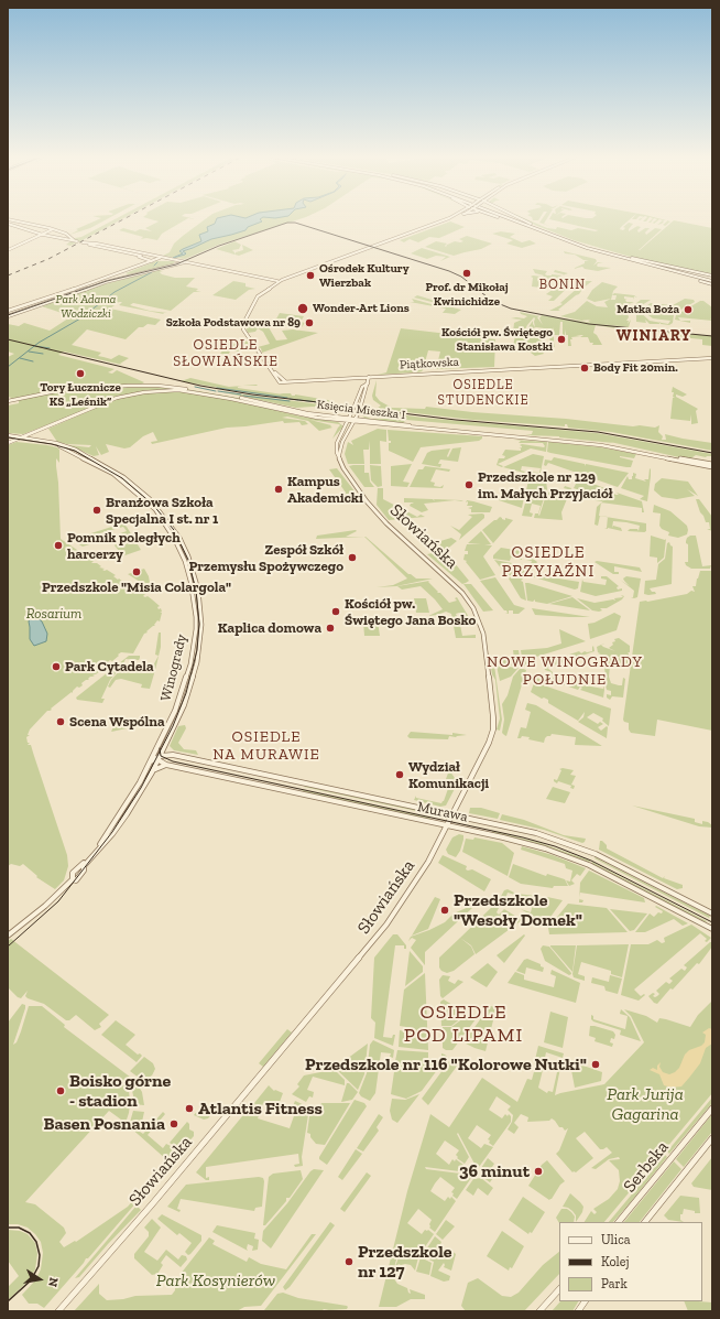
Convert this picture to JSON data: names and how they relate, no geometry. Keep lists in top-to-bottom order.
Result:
{
  "streets": {
    "street": [
      "Piątkowska",
      "Księcia Mieszka I",
      "Słowiańska",
      "Winogrady",
      "Murawa",
      "Serbska"
    ]
  },
  "crossings": [
    ["Piątkowska", "Słowiańska"],
    ["Księcia Mieszka I", "Słowiańska"],
    ["Księcia Mieszka I", "Winogrady"],
    ["Słowiańska", "Murawa"],
    ["Winogrady", "Murawa"]
  ],
  "districts": [
    "BONIN",
    "WINIARY",
    "OSIEDLE SŁOWIAŃSKIE",
    "OSIEDLE STUDENCKIE",
    "OSIEDLE PRZYJAŹNI",
    "NOWE WINOGRADY POŁUDNIE",
    "OSIEDLE NA MURAWIE",
    "OSIEDLE POD LIPAMI"
  ],
  "parks": [
    "Park Adama Wodziczki",
    "Rosarium",
    "Park Jurija Gagarina",
    "Park Kosynierów"
  ],
  "places": [
    "Prof. dr Mikołaj Kwinichidze",
    "Ośrodek Kultury Wierzbak",
    "Wonder-Art Lions",
    "Matka Boża",
    "Szkoła Podstawowa nr 89",
    "Kościół pw. Świętego Stanisława Kostki",
    "Body Fit 20min.",
    "Tory Łucznicze KS „Leśnik”",
    "Przedszkole nr 129 im. Małych Przyjaciół",
    "Kampus Akademicki",
    "Branżowa Szkoła Specjalna I st. nr 1",
    "Pomnik poległych harcerzy",
    "Zespół Szkół Przemysłu Spożywczego",
    "Przedszkole \"Misia Colargola\"",
    "Kościół pw. Świętego Jana Bosko",
    "Kaplica domowa",
    "Park Cytadela",
    "Scena Wspólna",
    "Wydział Komunikacji",
    "Przedszkole \"Wesoły Domek\"",
    "Przedszkole nr 116 \"Kolorowe Nutki\"",
    "Boisko górne - stadion",
    "Atlantis Fitness",
    "Basen Posnania",
    "36 minut",
    "Przedszkole nr 127"
  ],
  "legend": ["Ulica", "Kolej", "Park"],
  "north": "right"
}
